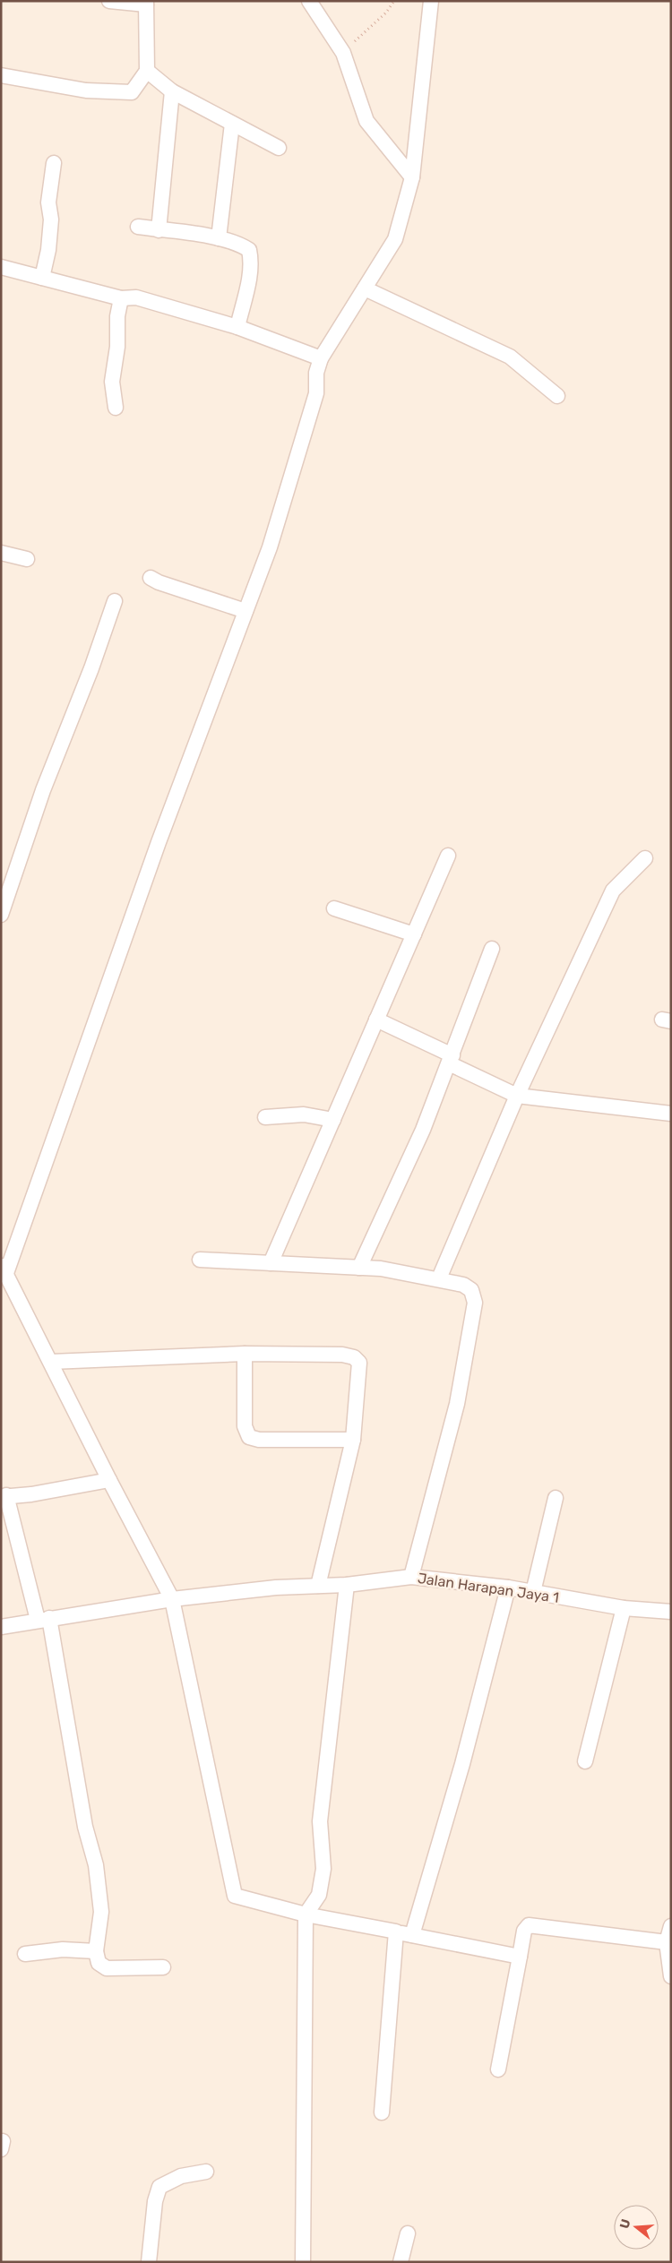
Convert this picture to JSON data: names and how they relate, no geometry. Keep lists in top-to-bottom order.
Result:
{
  "streets": {
    "street": ["Jalan Harapan Jaya 1"]
  },
  "north": "left"
}
